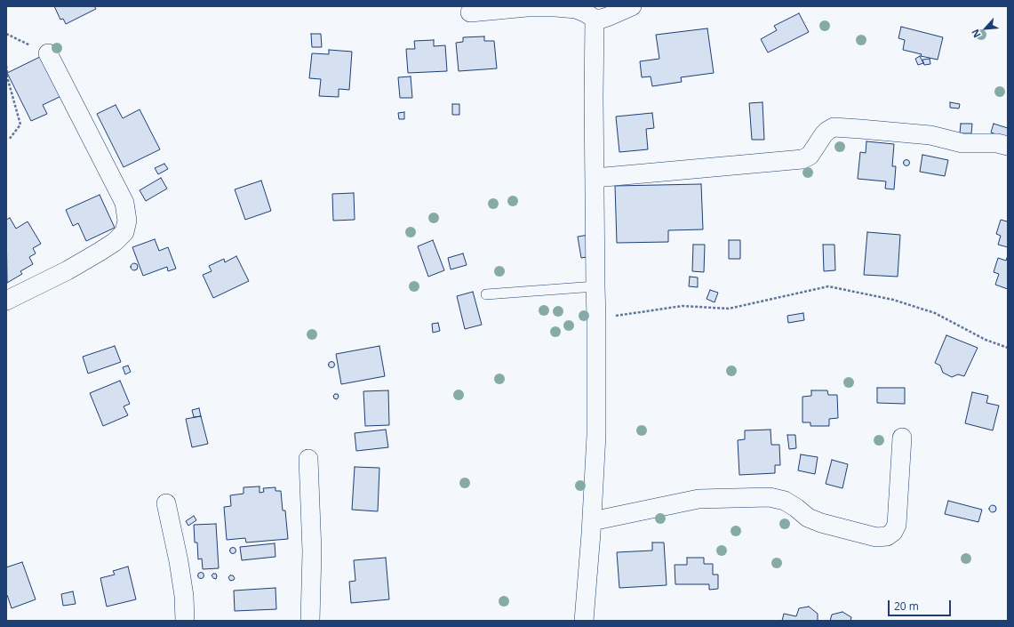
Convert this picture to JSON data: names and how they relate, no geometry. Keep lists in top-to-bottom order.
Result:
{
  "scale_bar": "20 m",
  "north": "bottom left"
}
